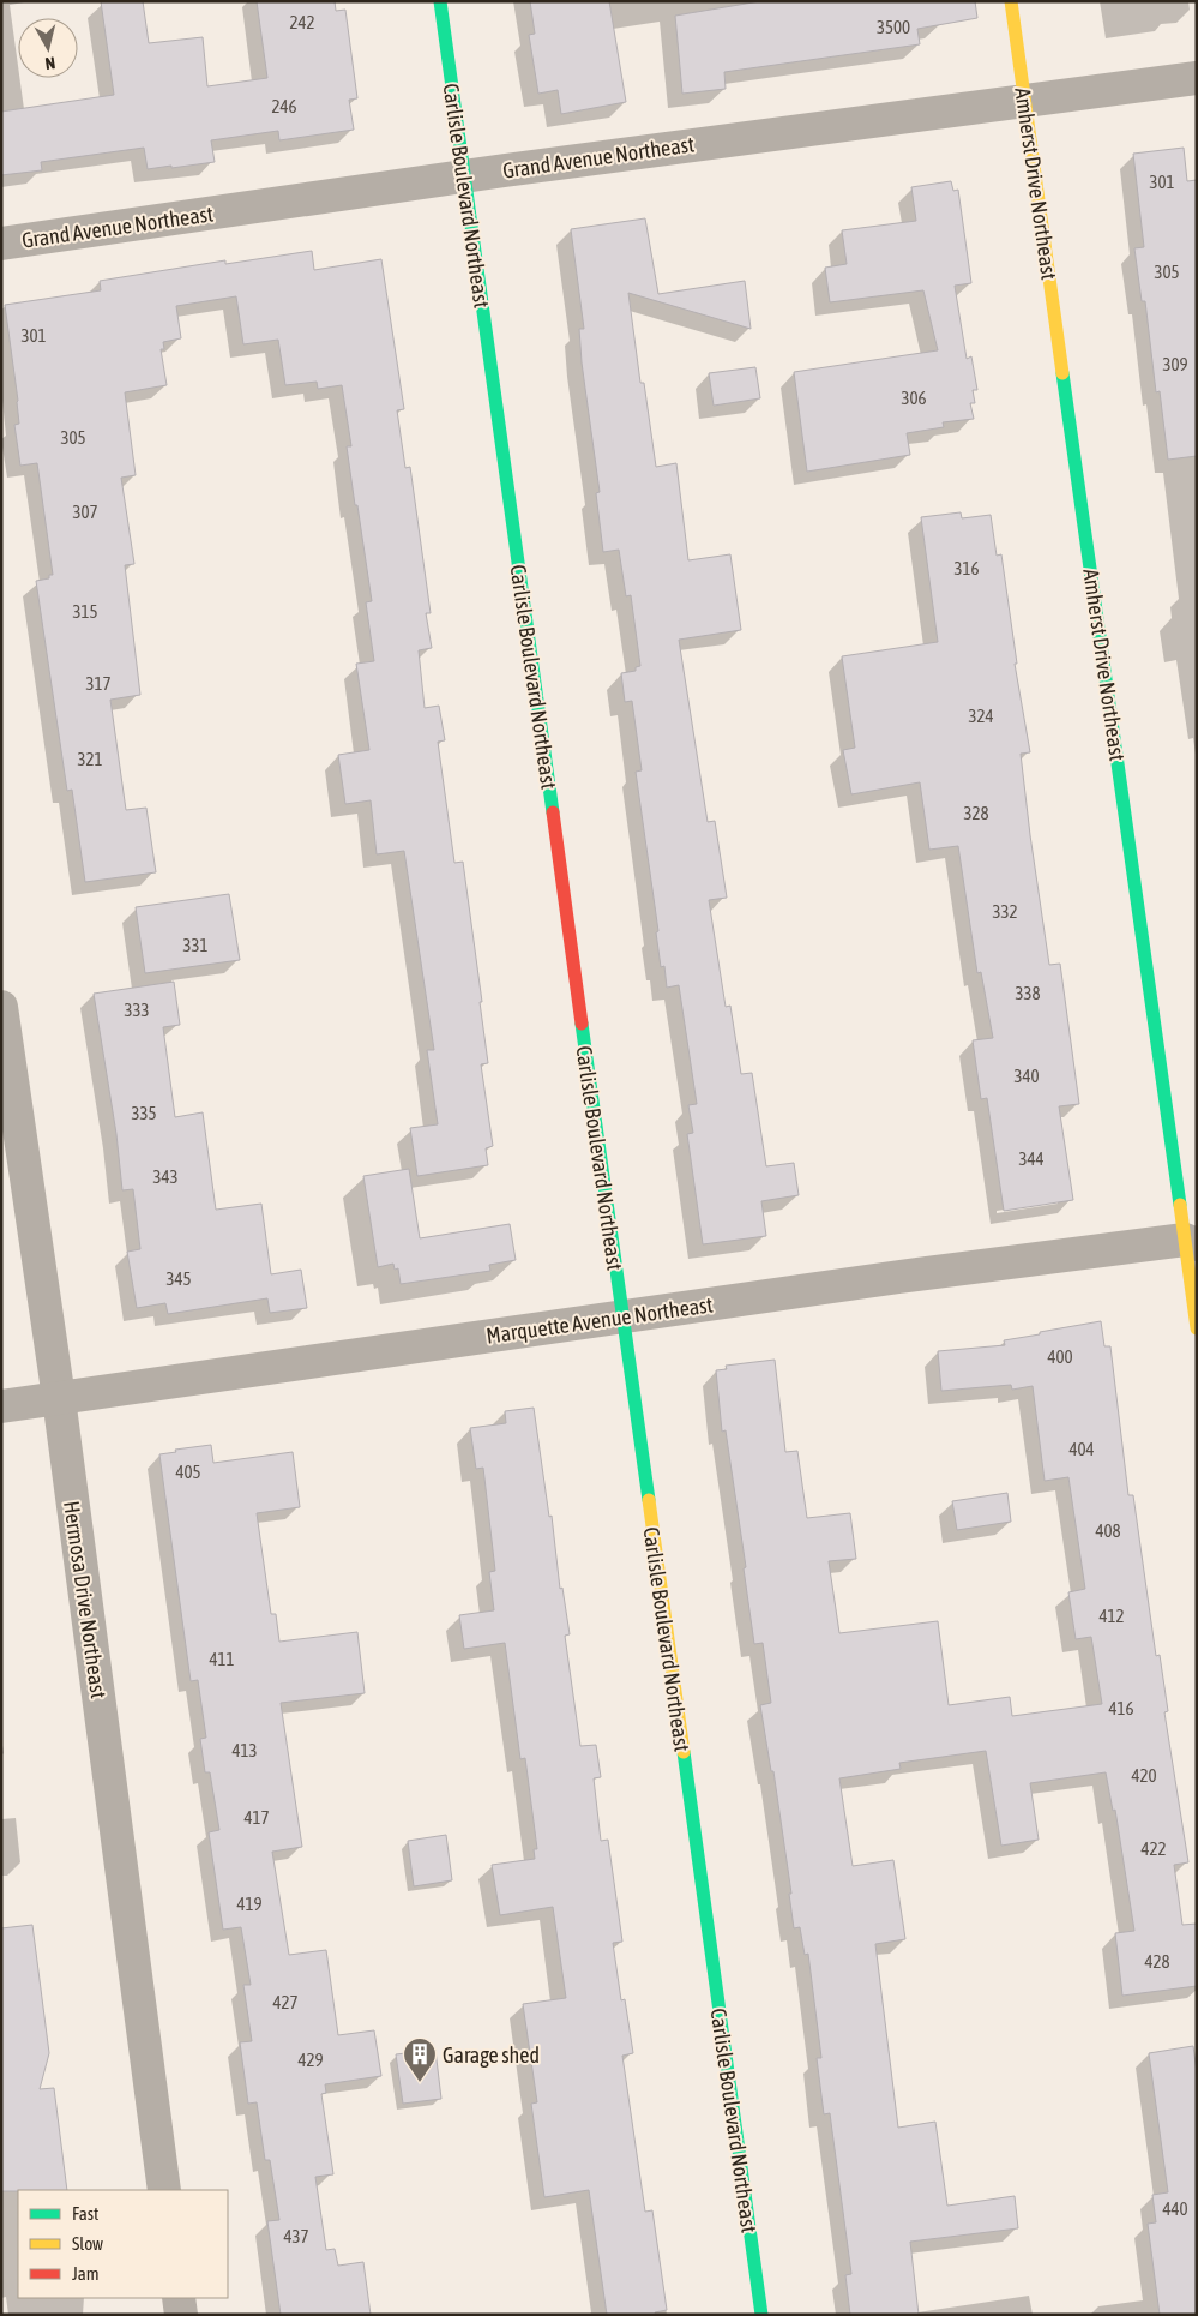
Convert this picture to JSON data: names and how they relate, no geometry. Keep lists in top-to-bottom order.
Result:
{
  "streets": {
    "street": [
      "Grand Avenue Northeast",
      "Amherst Drive Northeast",
      "Carlisle Boulevard Northeast",
      "Marquette Avenue Northeast",
      "Hermosa Drive Northeast"
    ]
  },
  "crossings": [
    ["Grand Avenue Northeast", "Amherst Drive Northeast"],
    ["Grand Avenue Northeast", "Carlisle Boulevard Northeast"],
    ["Amherst Drive Northeast", "Marquette Avenue Northeast"],
    ["Carlisle Boulevard Northeast", "Marquette Avenue Northeast"],
    ["Marquette Avenue Northeast", "Hermosa Drive Northeast"]
  ],
  "places": {
    "building": ["Garage shed"]
  },
  "house_numbers": [
    "242",
    "3500",
    "246",
    "301",
    "305",
    "301",
    "309",
    "306",
    "305",
    "307",
    "316",
    "315",
    "317",
    "324",
    "321",
    "328",
    "332",
    "331",
    "338",
    "333",
    "340",
    "335",
    "344",
    "343",
    "345",
    "400",
    "404",
    "405",
    "408",
    "412",
    "411",
    "416",
    "413",
    "420",
    "417",
    "422",
    "419",
    "428",
    "427",
    "429",
    "440",
    "437"
  ],
  "legend": ["Fast", "Slow", "Jam"],
  "north": "bottom"
}
